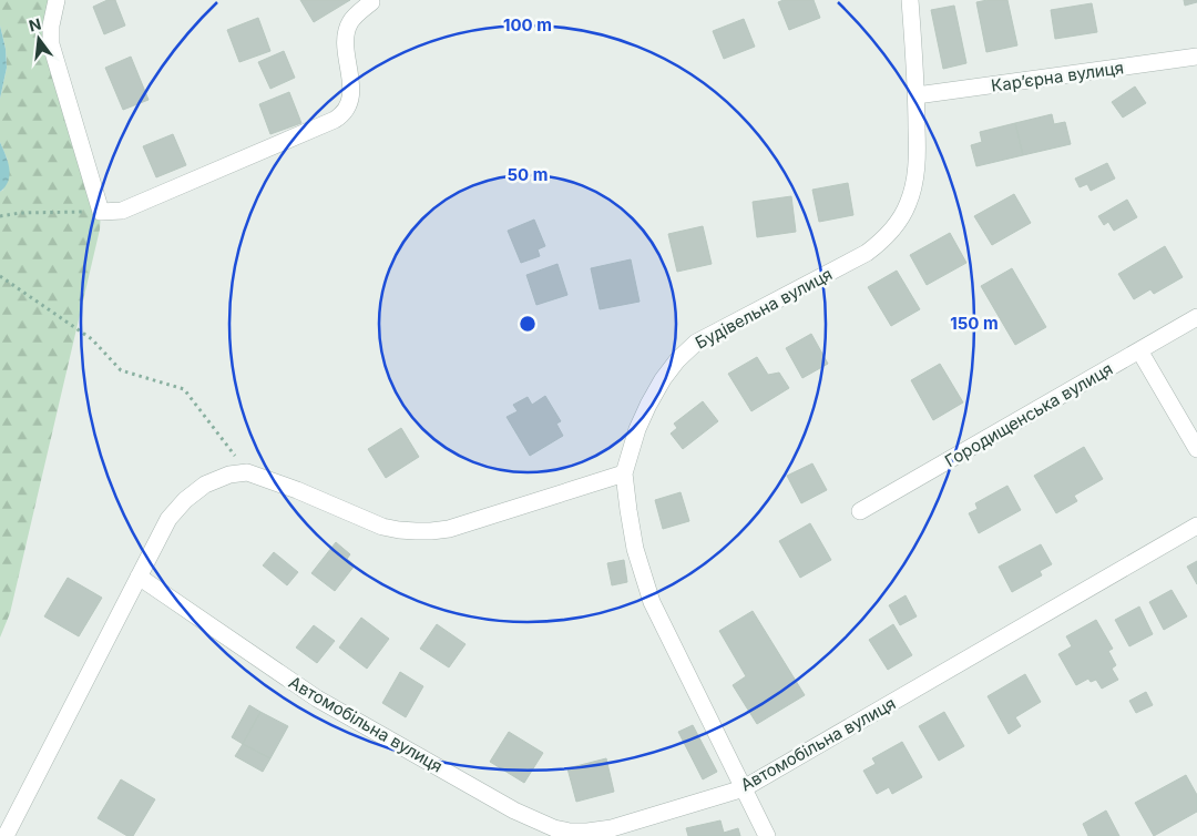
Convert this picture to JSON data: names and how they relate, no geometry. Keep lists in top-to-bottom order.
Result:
{
  "streets": {
    "street": [
      "Карʼєрна вулиця",
      "Будівельна вулиця",
      "Городищенська вулиця",
      "Автомобільна вулиця"
    ]
  },
  "crossings": [
    ["Карʼєрна вулиця", "Будівельна вулиця"],
    ["Будівельна вулиця", "Автомобільна вулиця"]
  ],
  "north": "top",
  "rings": ["100 m", "50 m", "150 m"]
}
